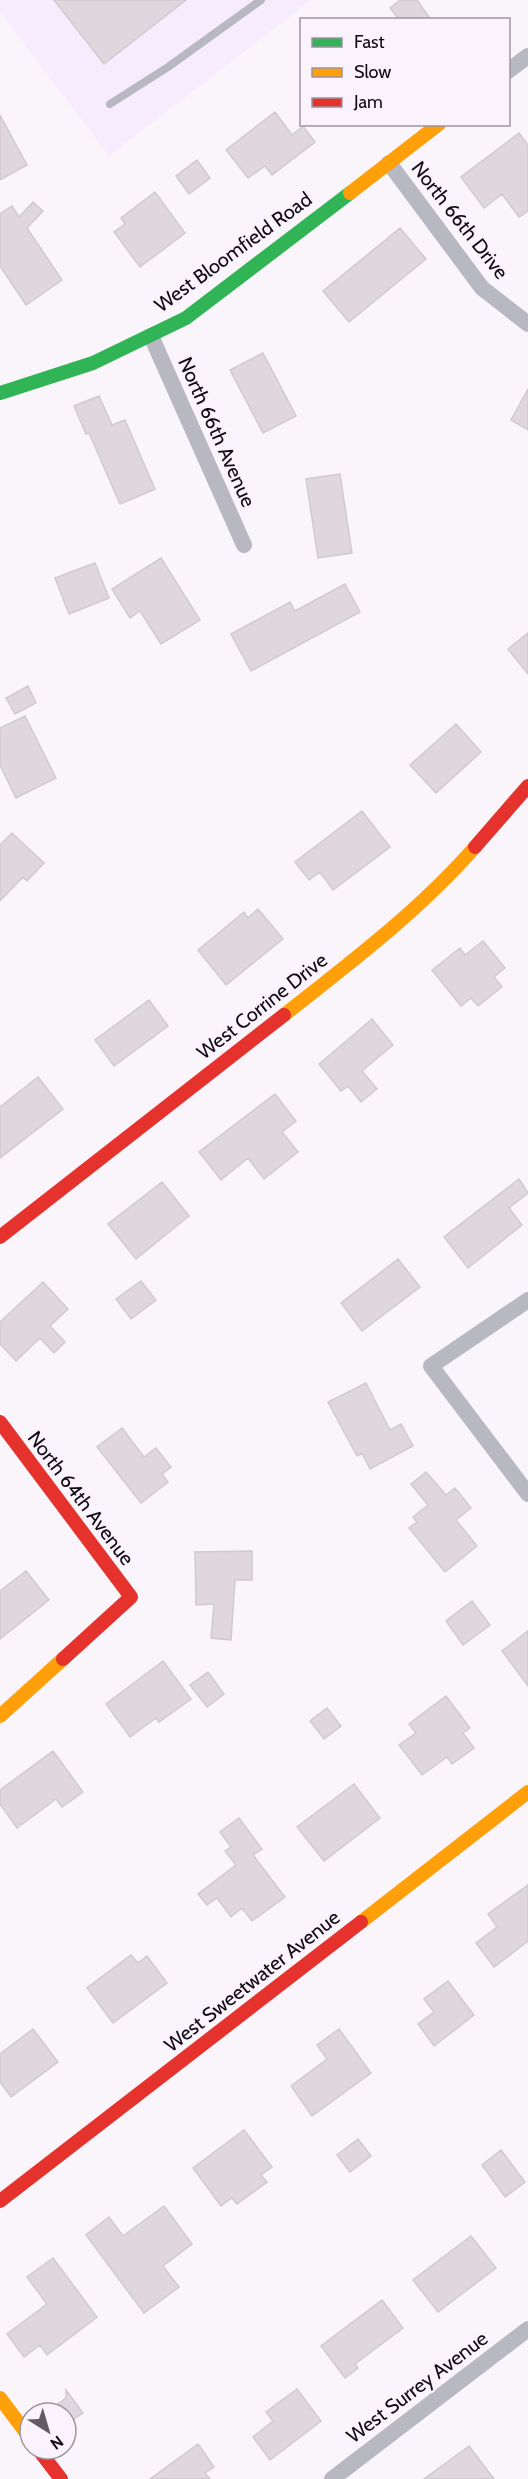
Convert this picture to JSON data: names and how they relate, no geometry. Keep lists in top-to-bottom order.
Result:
{
  "streets": {
    "street": [
      "North 66th Drive",
      "West Bloomfield Road",
      "North 66th Avenue",
      "West Corrine Drive",
      "North 64th Avenue",
      "West Sweetwater Avenue",
      "West Surrey Avenue"
    ]
  },
  "crossings": [
    ["North 66th Drive", "West Bloomfield Road"],
    ["West Bloomfield Road", "North 66th Avenue"]
  ],
  "legend": ["Fast", "Slow", "Jam"],
  "north": "bottom right"
}
